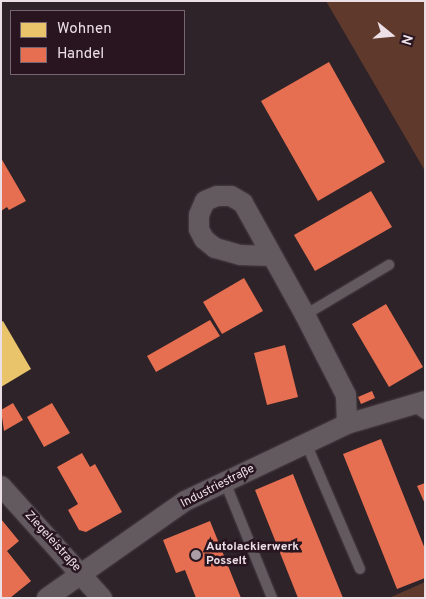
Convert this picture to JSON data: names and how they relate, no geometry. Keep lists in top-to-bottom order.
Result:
{
  "streets": {
    "street": ["Industriestraße", "Ziegeleistraße"]
  },
  "crossings": [
    ["Industriestraße", "Ziegeleistraße"]
  ],
  "places": ["Autolackierwerk Posselt"],
  "legend": ["Wohnen", "Handel"],
  "north": "right"
}
